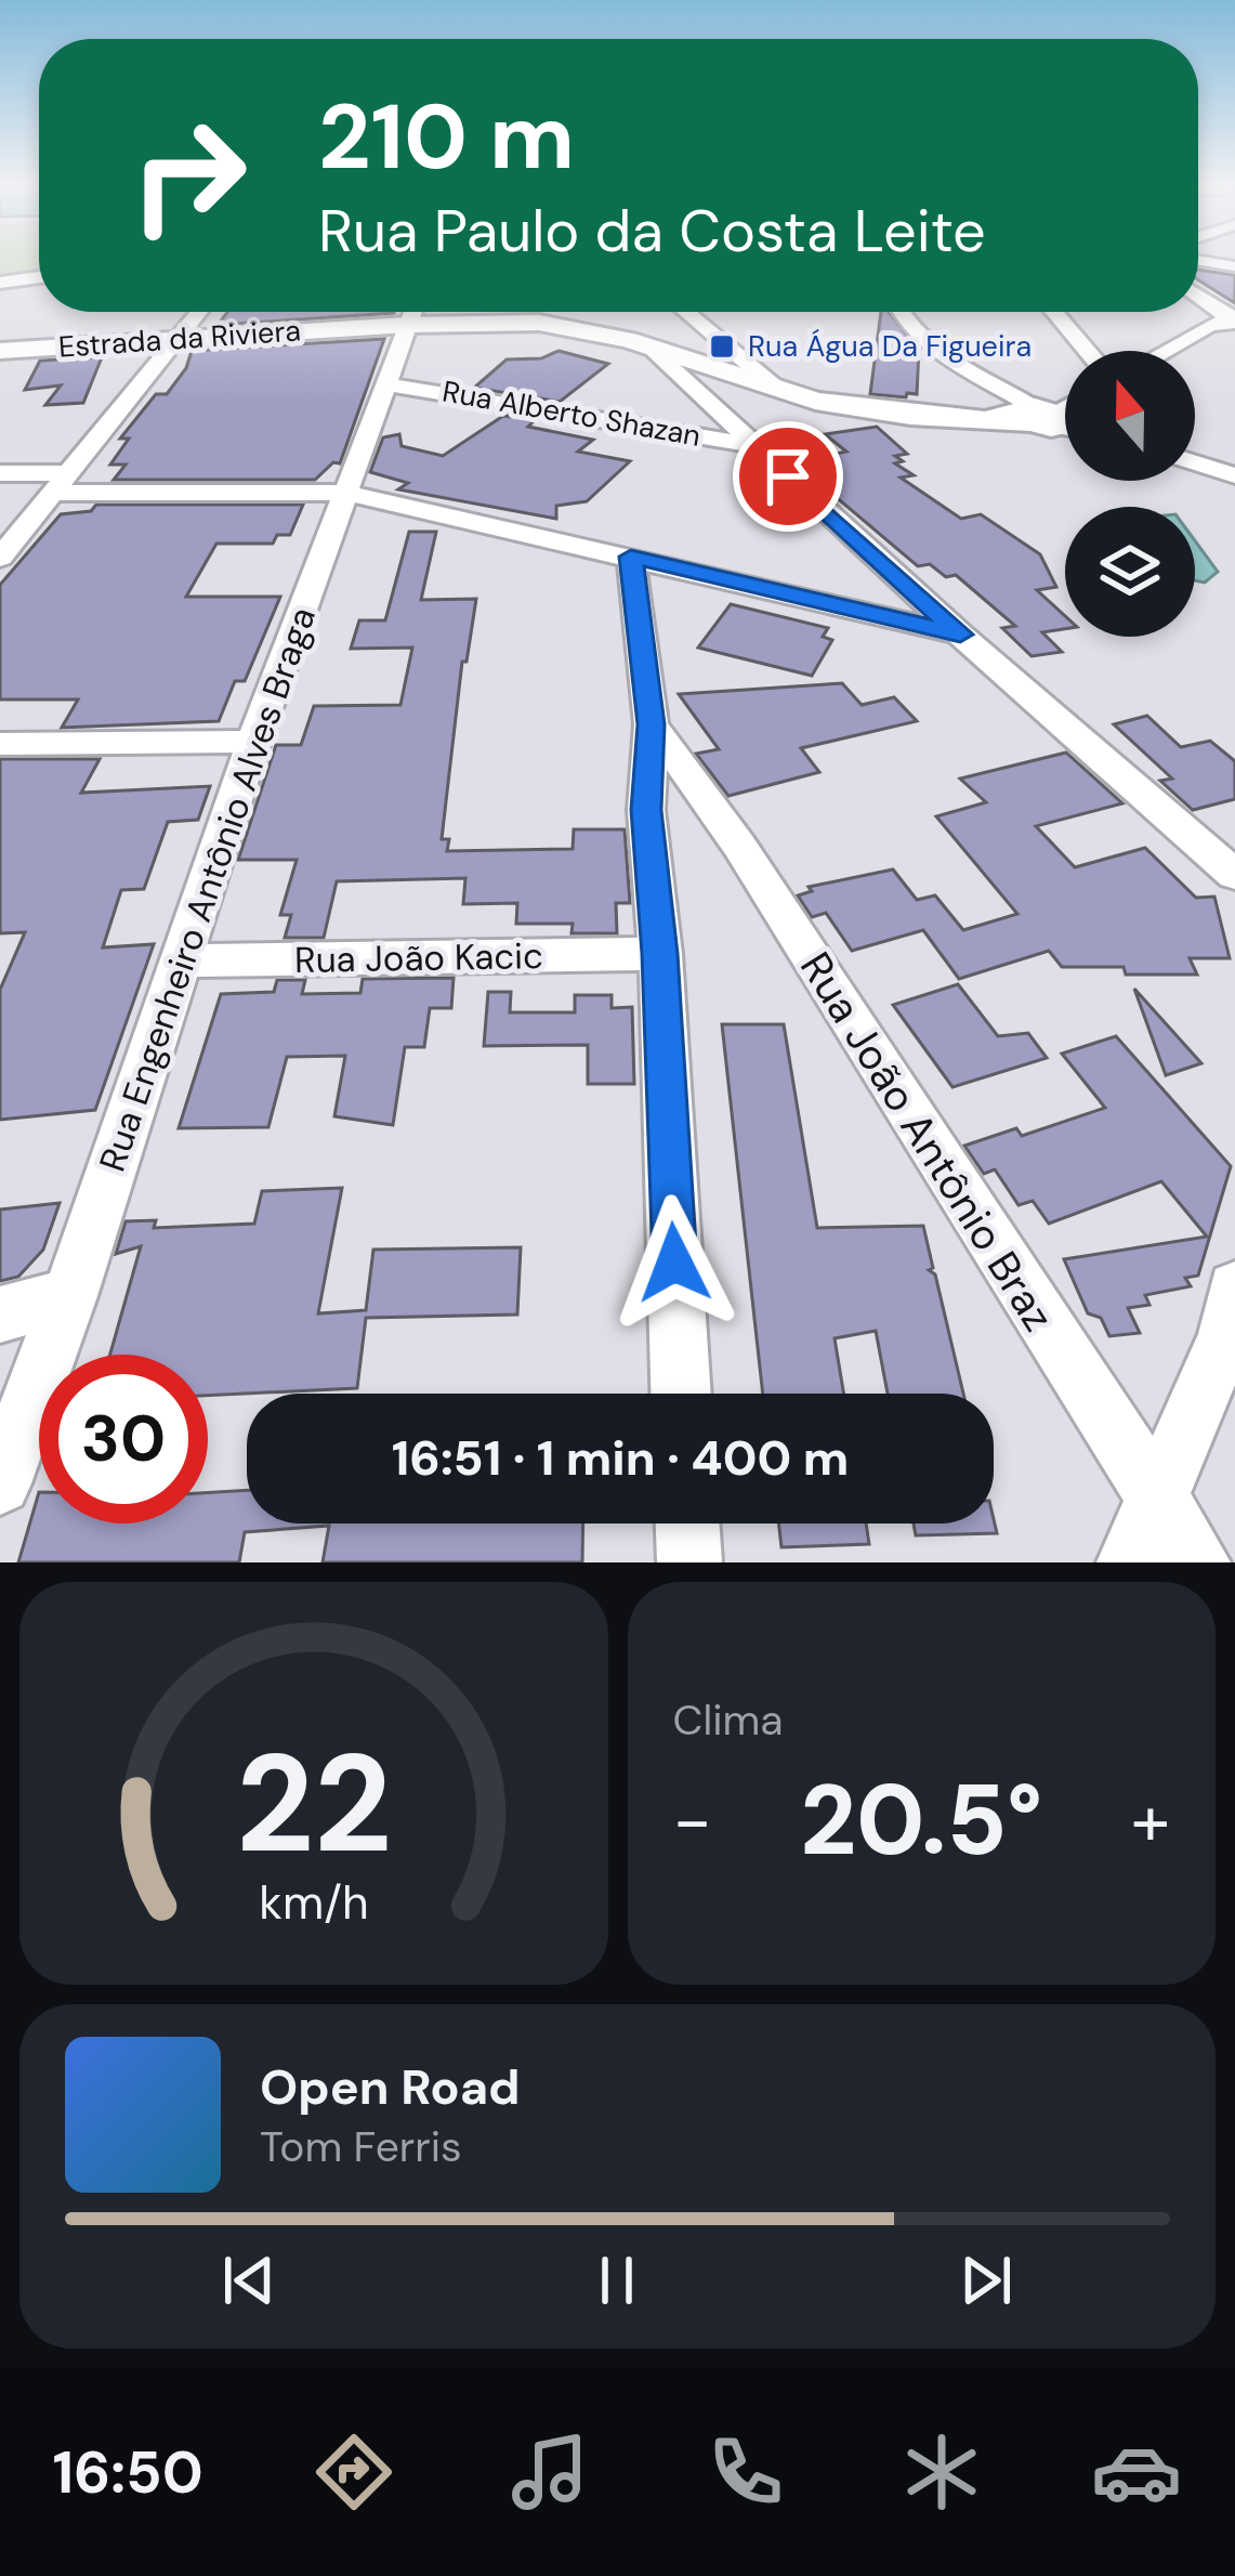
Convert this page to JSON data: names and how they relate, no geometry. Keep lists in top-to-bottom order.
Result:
{
  "streets": {
    "street": [
      "Estrada da Riviera",
      "Rua Alberto Shazan",
      "Rua Engenheiro Antônio Alves Braga",
      "Rua João Kacic",
      "Rua João Antônio Braz"
    ]
  },
  "crossings": [
    ["Estrada da Riviera", "Rua Engenheiro Antônio Alves Braga"],
    ["Rua Alberto Shazan", "Rua Engenheiro Antônio Alves Braga"],
    ["Rua Engenheiro Antônio Alves Braga", "Rua João Kacic"]
  ],
  "places": {
    "transit": ["Rua Água Da Figueira"]
  },
  "north": "top",
  "page": {
    "turn": ["210 m", "Rua Paulo da Costa Leite"],
    "limit": "30",
    "trip": "16:51 · 1 min · 400 m",
    "tile": "Clima",
    "heat": ["−", "20.5°", "+"],
    "song": ["Open Road", "Tom Ferris"],
    "tabs": "16:50",
    "gauge": ["22", "km/h"]
  }
}
